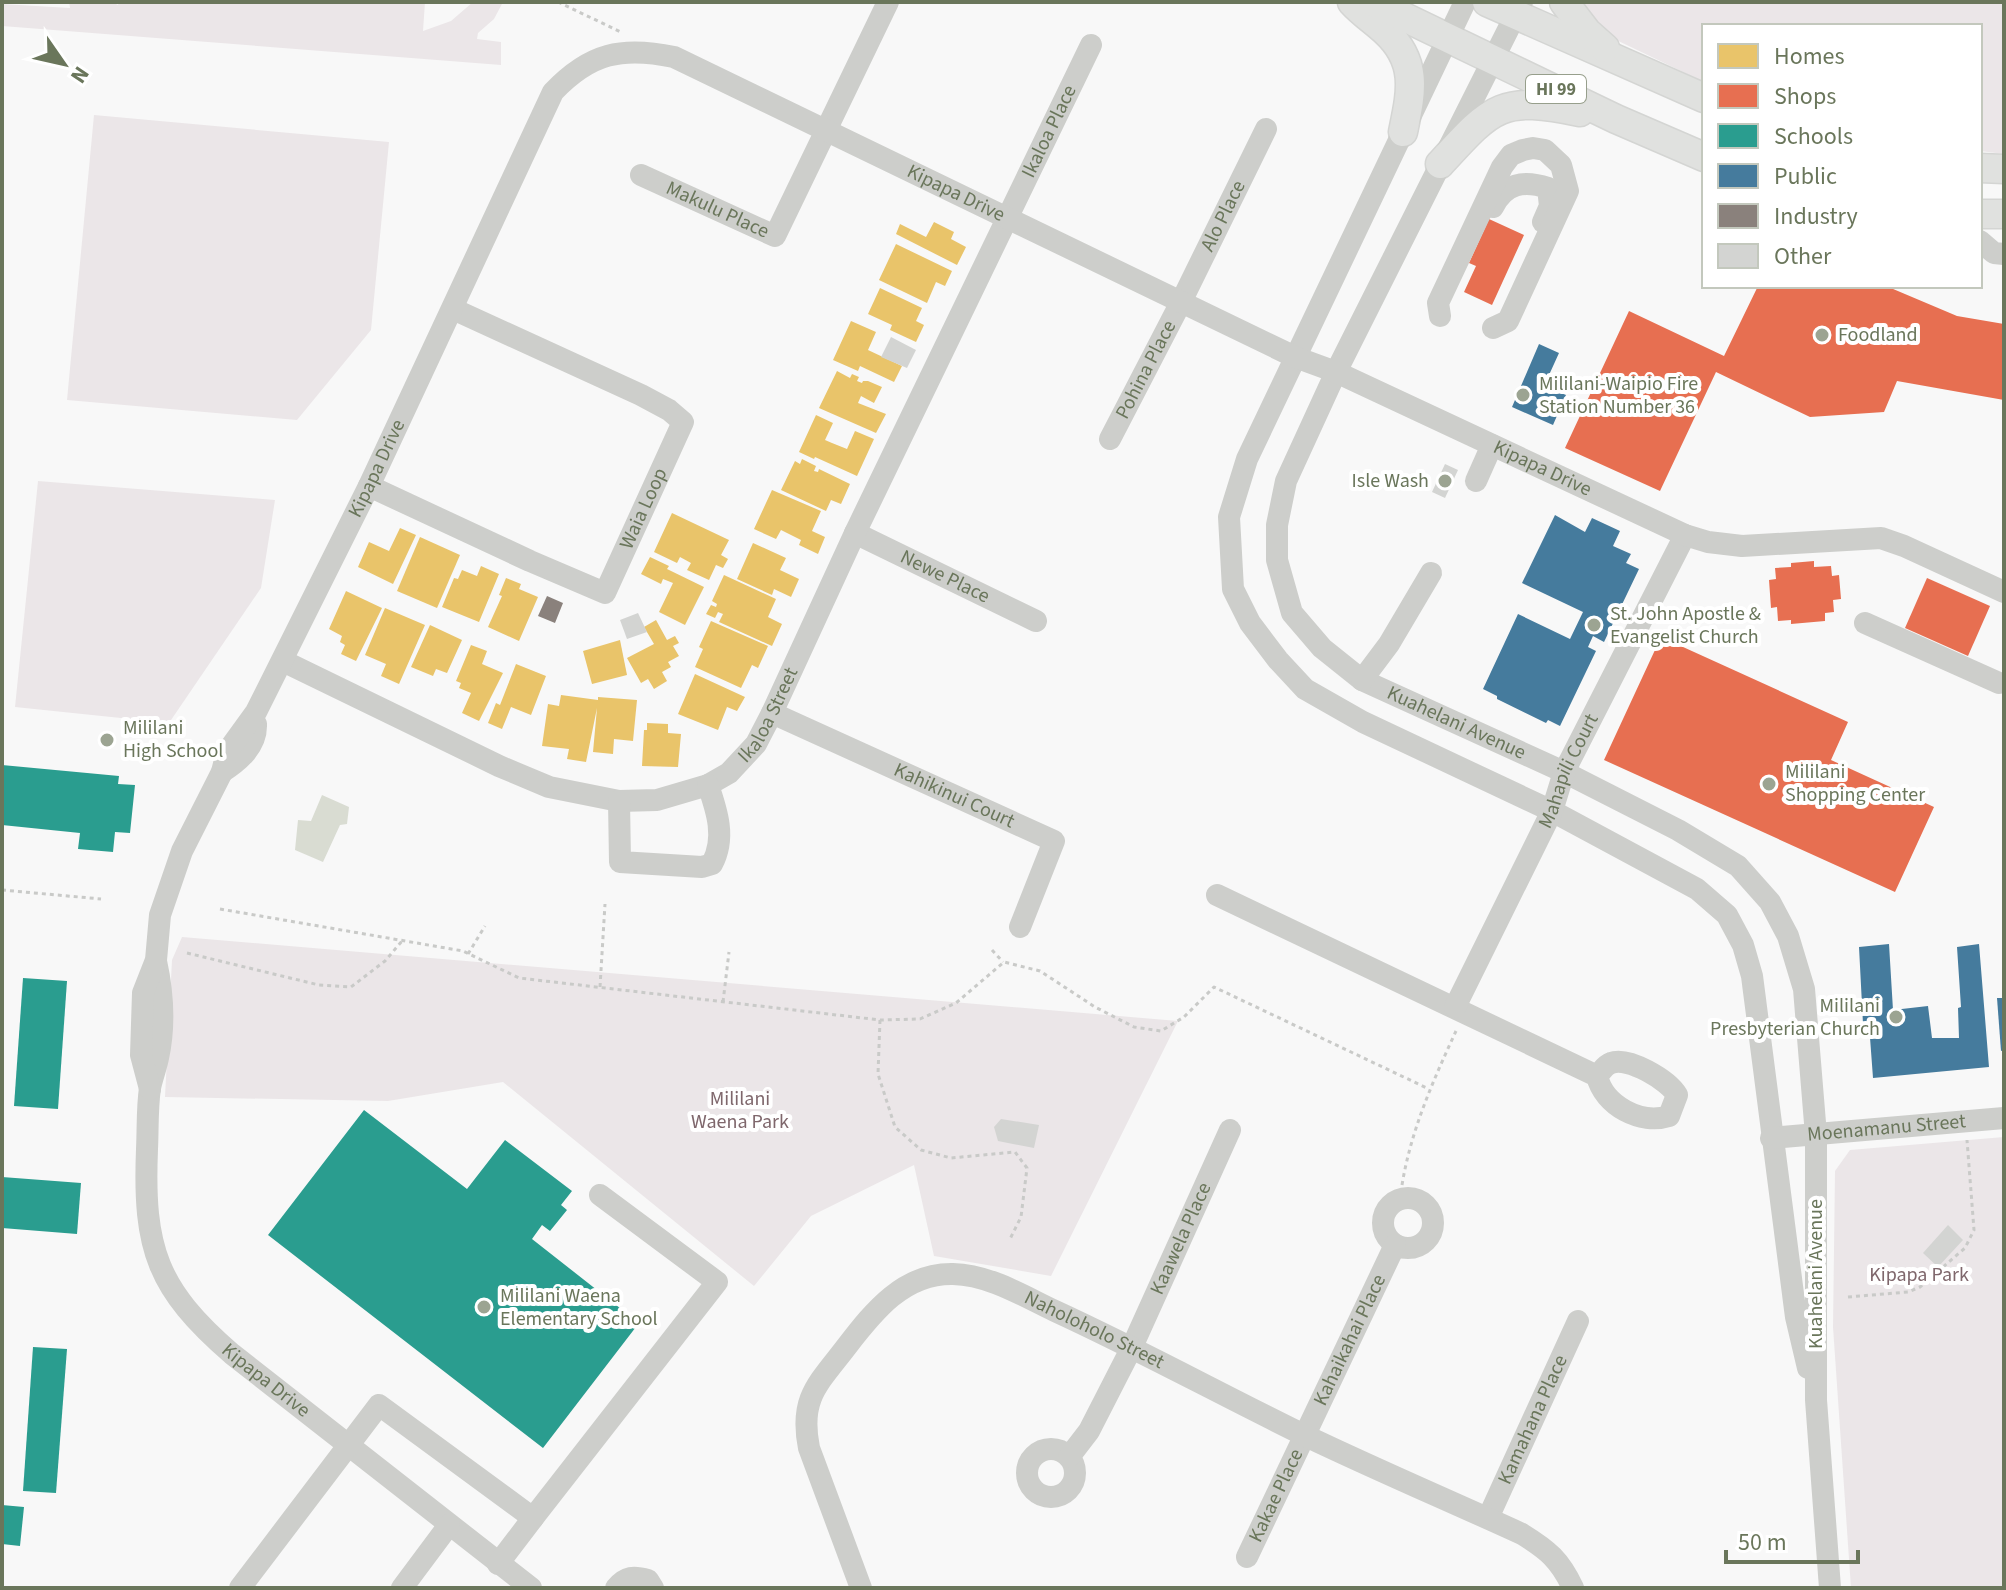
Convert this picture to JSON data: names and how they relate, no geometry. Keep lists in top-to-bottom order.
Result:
{
  "streets": {
    "main road": ["HI 99"],
    "street": [
      "Ikaloa Place",
      "Kipapa Drive",
      "Makulu Place",
      "Alo Place",
      "Pohina Place",
      "Waia Loop",
      "Newe Place",
      "Ikaloa Street",
      "Kuahelani Avenue",
      "Mahapili Court",
      "Kahikinui Court",
      "Moenamanu Street",
      "Kaawela Place",
      "Naholoholo Street",
      "Kahaikahai Place",
      "Kamahana Place",
      "Kakae Place"
    ]
  },
  "crossings": [
    ["HI 99", "Kuahelani Avenue"],
    ["Ikaloa Place", "Kipapa Drive"],
    ["Ikaloa Place", "Ikaloa Street"],
    ["Kipapa Drive", "Makulu Place"],
    ["Kipapa Drive", "Alo Place"],
    ["Kipapa Drive", "Pohina Place"],
    ["Kipapa Drive", "Waia Loop"],
    ["Kipapa Drive", "Ikaloa Street"],
    ["Kipapa Drive", "Kuahelani Avenue"],
    ["Kipapa Drive", "Mahapili Court"],
    ["Alo Place", "Pohina Place"],
    ["Newe Place", "Ikaloa Street"],
    ["Ikaloa Street", "Kahikinui Court"],
    ["Kuahelani Avenue", "Mahapili Court"],
    ["Kuahelani Avenue", "Moenamanu Street"],
    ["Kaawela Place", "Naholoholo Street"],
    ["Naholoholo Street", "Kahaikahai Place"],
    ["Naholoholo Street", "Kamahana Place"],
    ["Naholoholo Street", "Kakae Place"],
    ["Kahaikahai Place", "Kakae Place"]
  ],
  "parks": ["Mililani Waena Park", "Kipapa Park"],
  "places": [
    "Foodland",
    "Mililani-Waipio Fire Station Number 36",
    "Isle Wash",
    "St. John Apostle & Evangelist Church",
    "Mililani High School",
    "Mililani Shopping Center",
    "Mililani Presbyterian Church",
    "Mililani Waena Elementary School"
  ],
  "legend": [
    "Homes",
    "Shops",
    "Schools",
    "Public",
    "Industry",
    "Other"
  ],
  "scale_bar": "50 m",
  "north": "bottom right"
}
